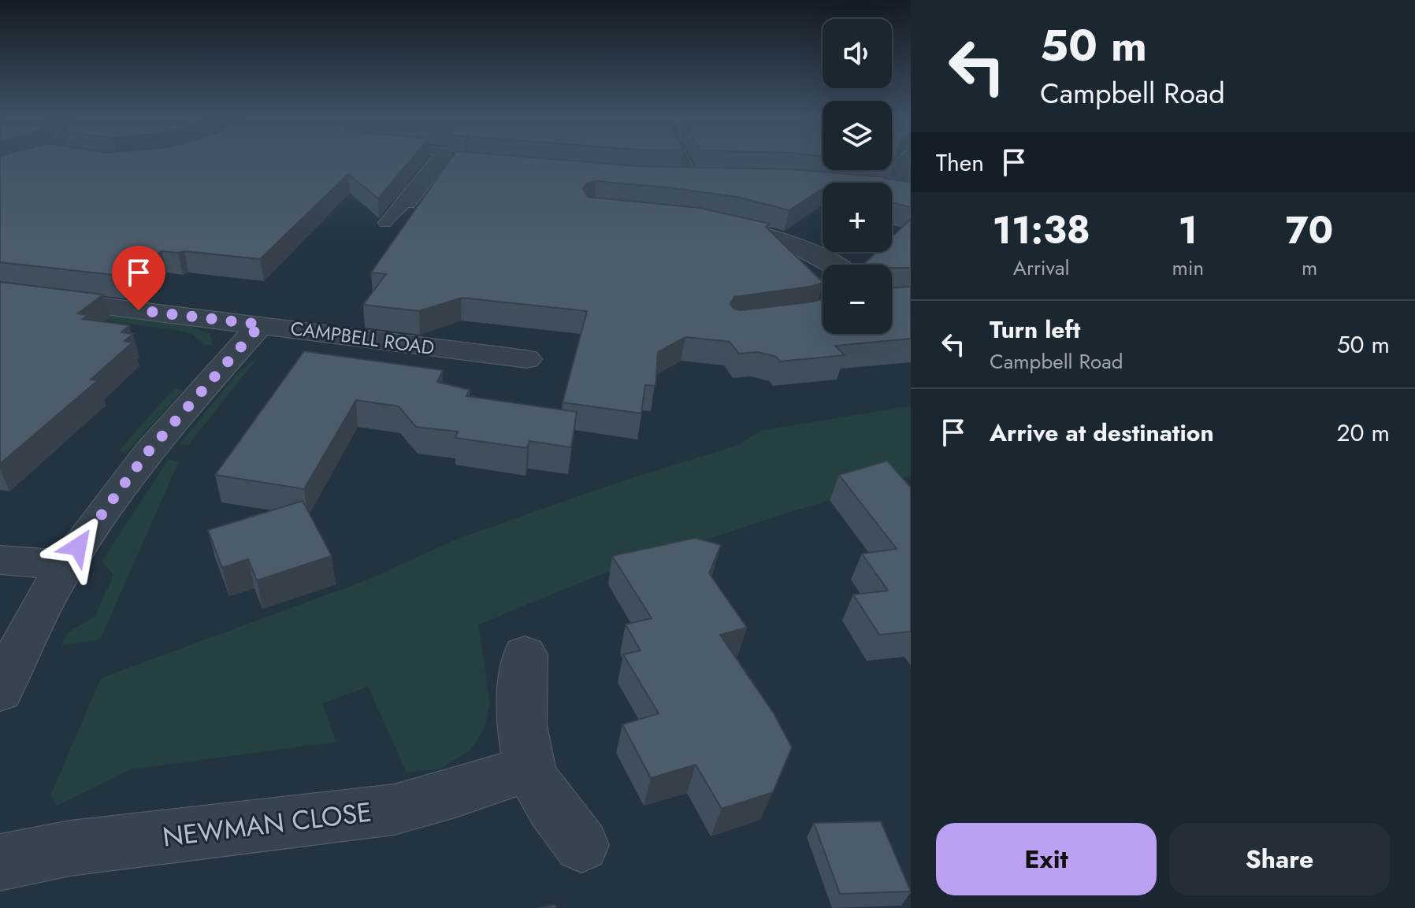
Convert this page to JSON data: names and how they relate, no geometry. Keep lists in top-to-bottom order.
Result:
{
  "streets": {
    "street": ["CAMPBELL ROAD", "NEWMAN CLOSE"]
  },
  "page": {
    "turn": ["50 m", "Campbell Road"],
    "map_buttons": ["+", "−"],
    "then": "Then",
    "eta": [
      "11:38",
      "Arrival",
      "1",
      "min",
      "70",
      "m"
    ],
    "list": [
      {
        "name": "Turn left",
        "note": "Campbell Road",
        "value": "50 m"
      },
      {
        "name": "Arrive at destination",
        "value": "20 m"
      }
    ],
    "buttons": ["Exit", "Share"]
  }
}
